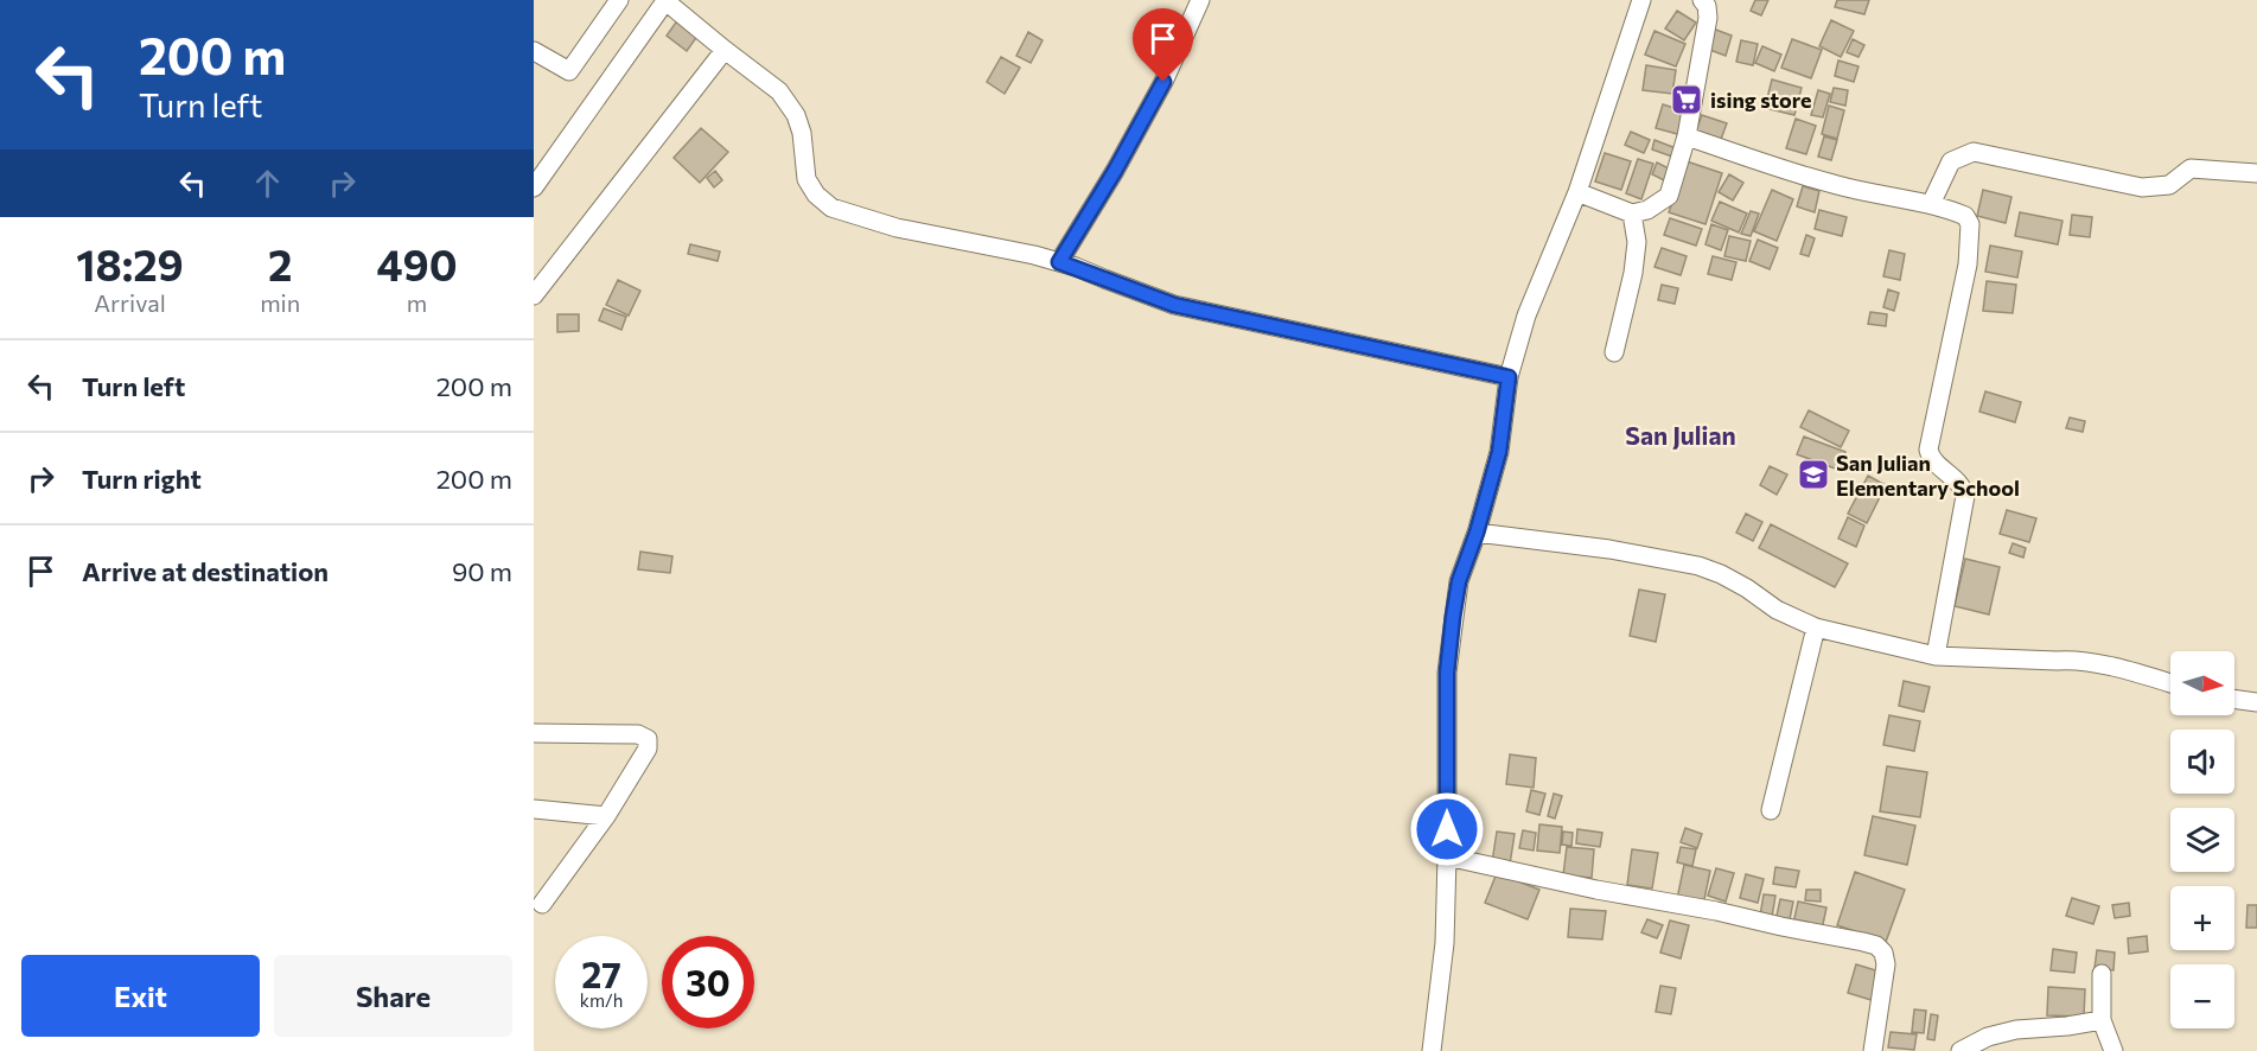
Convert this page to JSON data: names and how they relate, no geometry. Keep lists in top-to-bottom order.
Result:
{
  "districts": ["San Julian"],
  "places": {
    "supermarket": ["ising store"],
    "school or university": ["San Julian Elementary School"]
  },
  "north": "right",
  "page": {
    "turn": ["200 m", "Turn left"],
    "eta": [
      "18:29",
      "Arrival",
      "2",
      "min",
      "490",
      "m"
    ],
    "list": [
      {
        "name": "Turn left",
        "value": "200 m"
      },
      {
        "name": "Turn right",
        "value": "200 m"
      },
      {
        "name": "Arrive at destination",
        "value": "90 m"
      }
    ],
    "map_buttons": ["+", "−"],
    "speed": "27 km/h",
    "limit": "30",
    "buttons": ["Exit", "Share"]
  }
}
